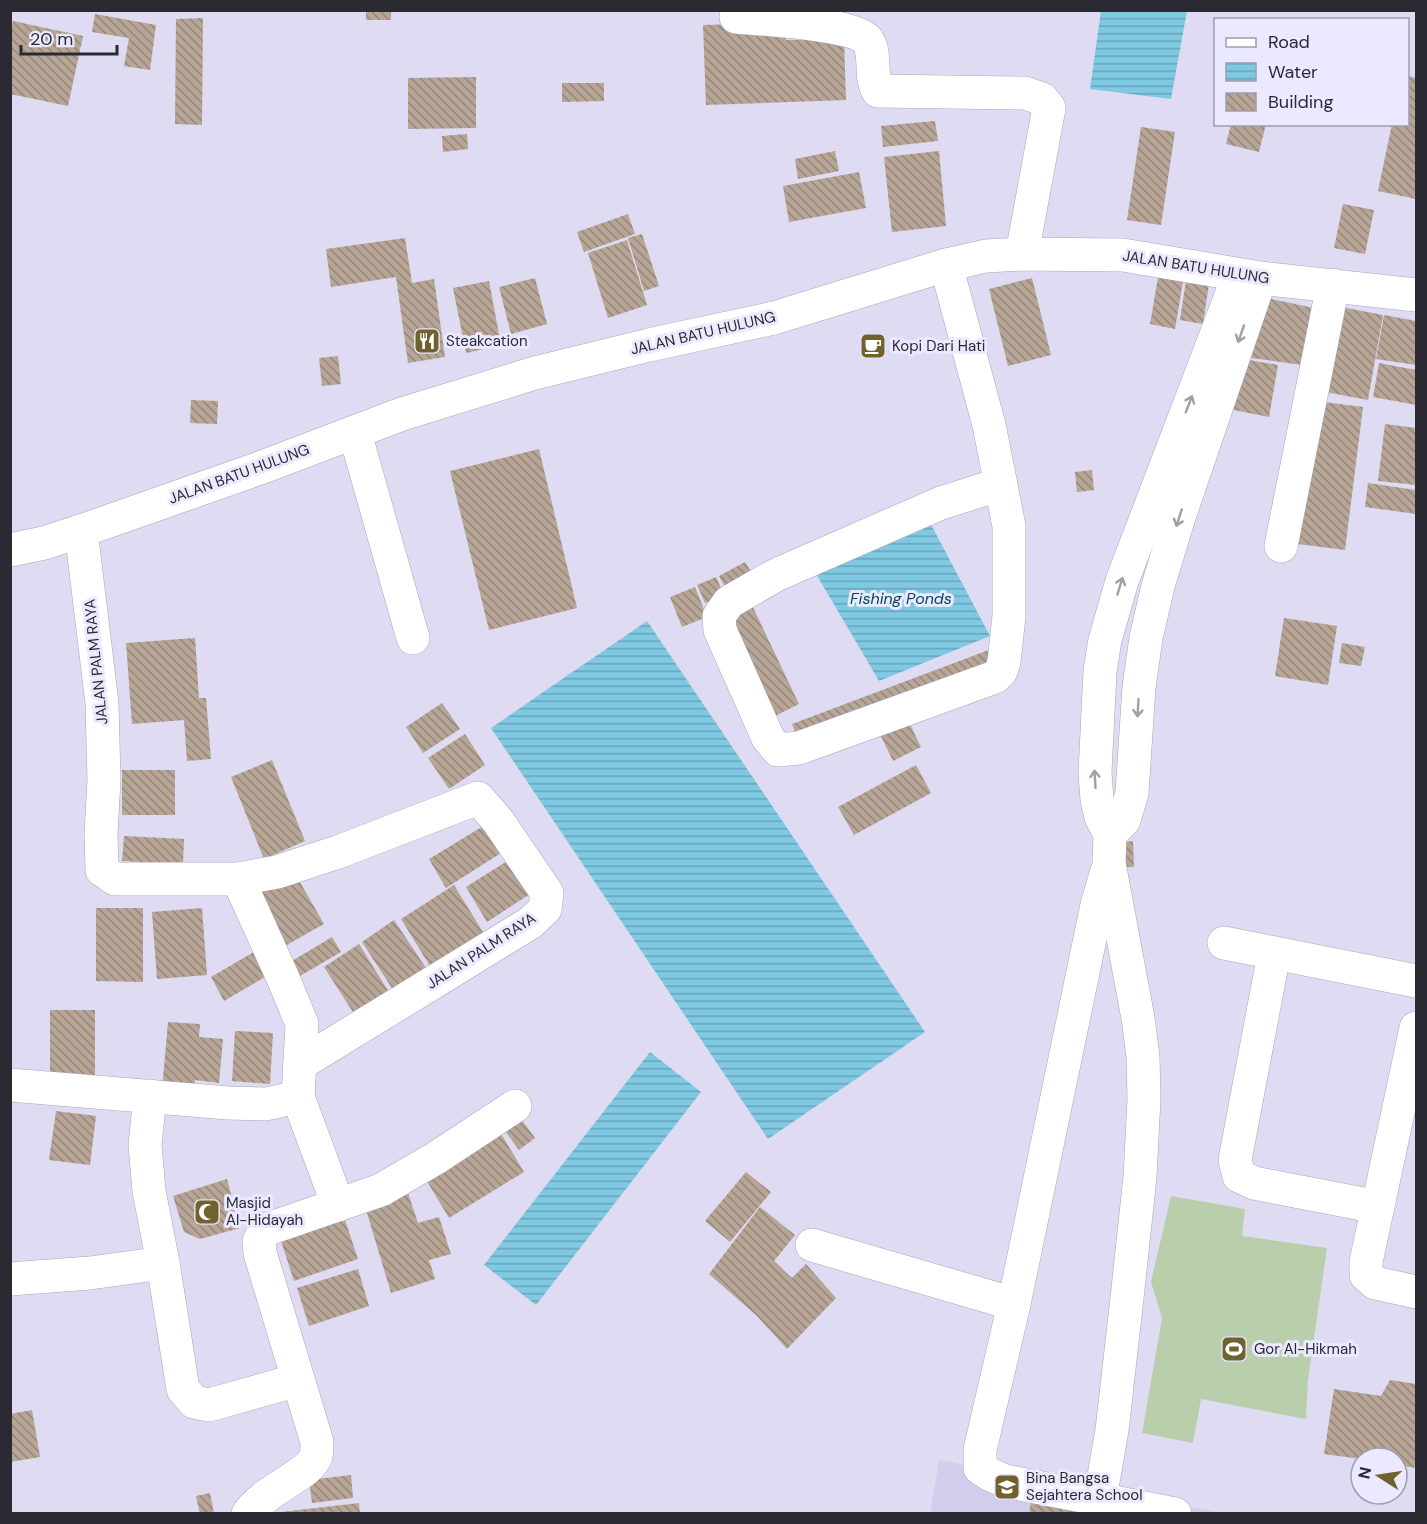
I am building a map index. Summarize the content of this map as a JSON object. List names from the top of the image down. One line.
{"streets":{"street":["JALAN BATU HULUNG","JALAN PALM RAYA"]},"crossings":[["JALAN BATU HULUNG","JALAN PALM RAYA"]],"water":["Fishing Ponds"],"places":{"restaurant":["Steakcation"],"cafe":["Kopi Dari Hati"],"mosque":["Masjid Al-Hidayah"],"sports":["Gor Al-Hikmah"],"school or university":["Bina Bangsa Sejahtera School"]},"legend":["Road","Water","Building"],"scale_bar":"20 m","north":"left"}
